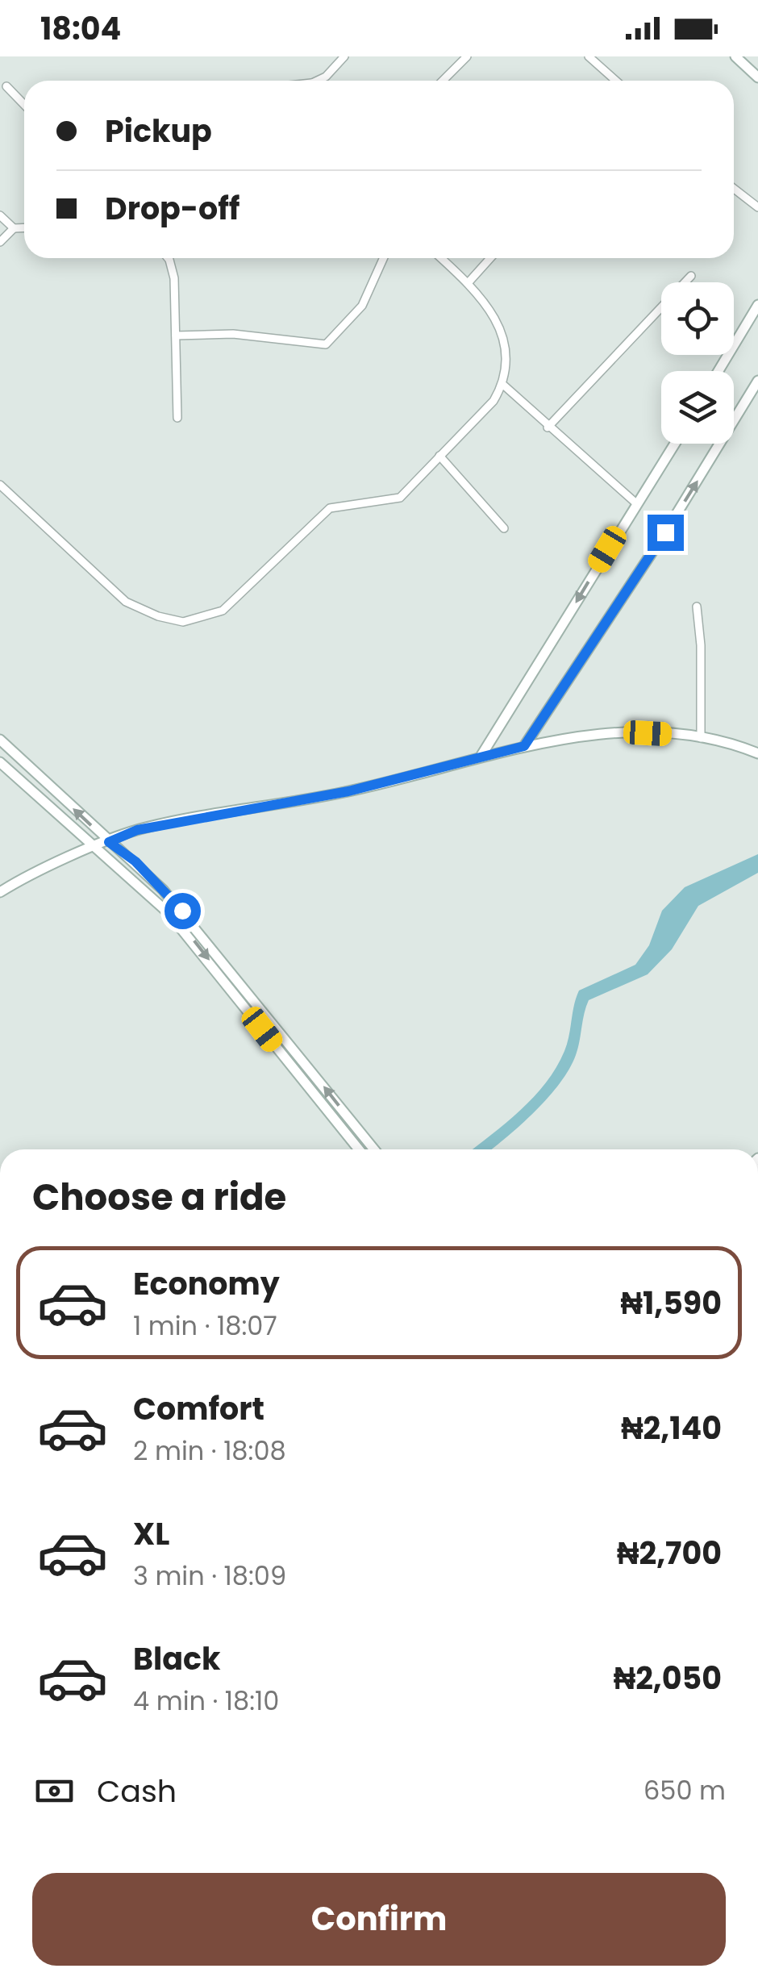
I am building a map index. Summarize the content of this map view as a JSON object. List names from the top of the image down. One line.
{"page":{"status":"18:04","banner":["Pickup","Drop-off"],"heading":"Choose a ride","list":[{"name":"Economy","note":"1 min · 18:07","value":"₦1,590"},{"name":"Comfort","note":"2 min · 18:08","value":"₦2,140"},{"name":"XL","note":"3 min · 18:09","value":"₦2,700"},{"name":"Black","note":"4 min · 18:10","value":"₦2,050"}],"pay":["Cash","650 m"],"buttons":"Confirm"}}
